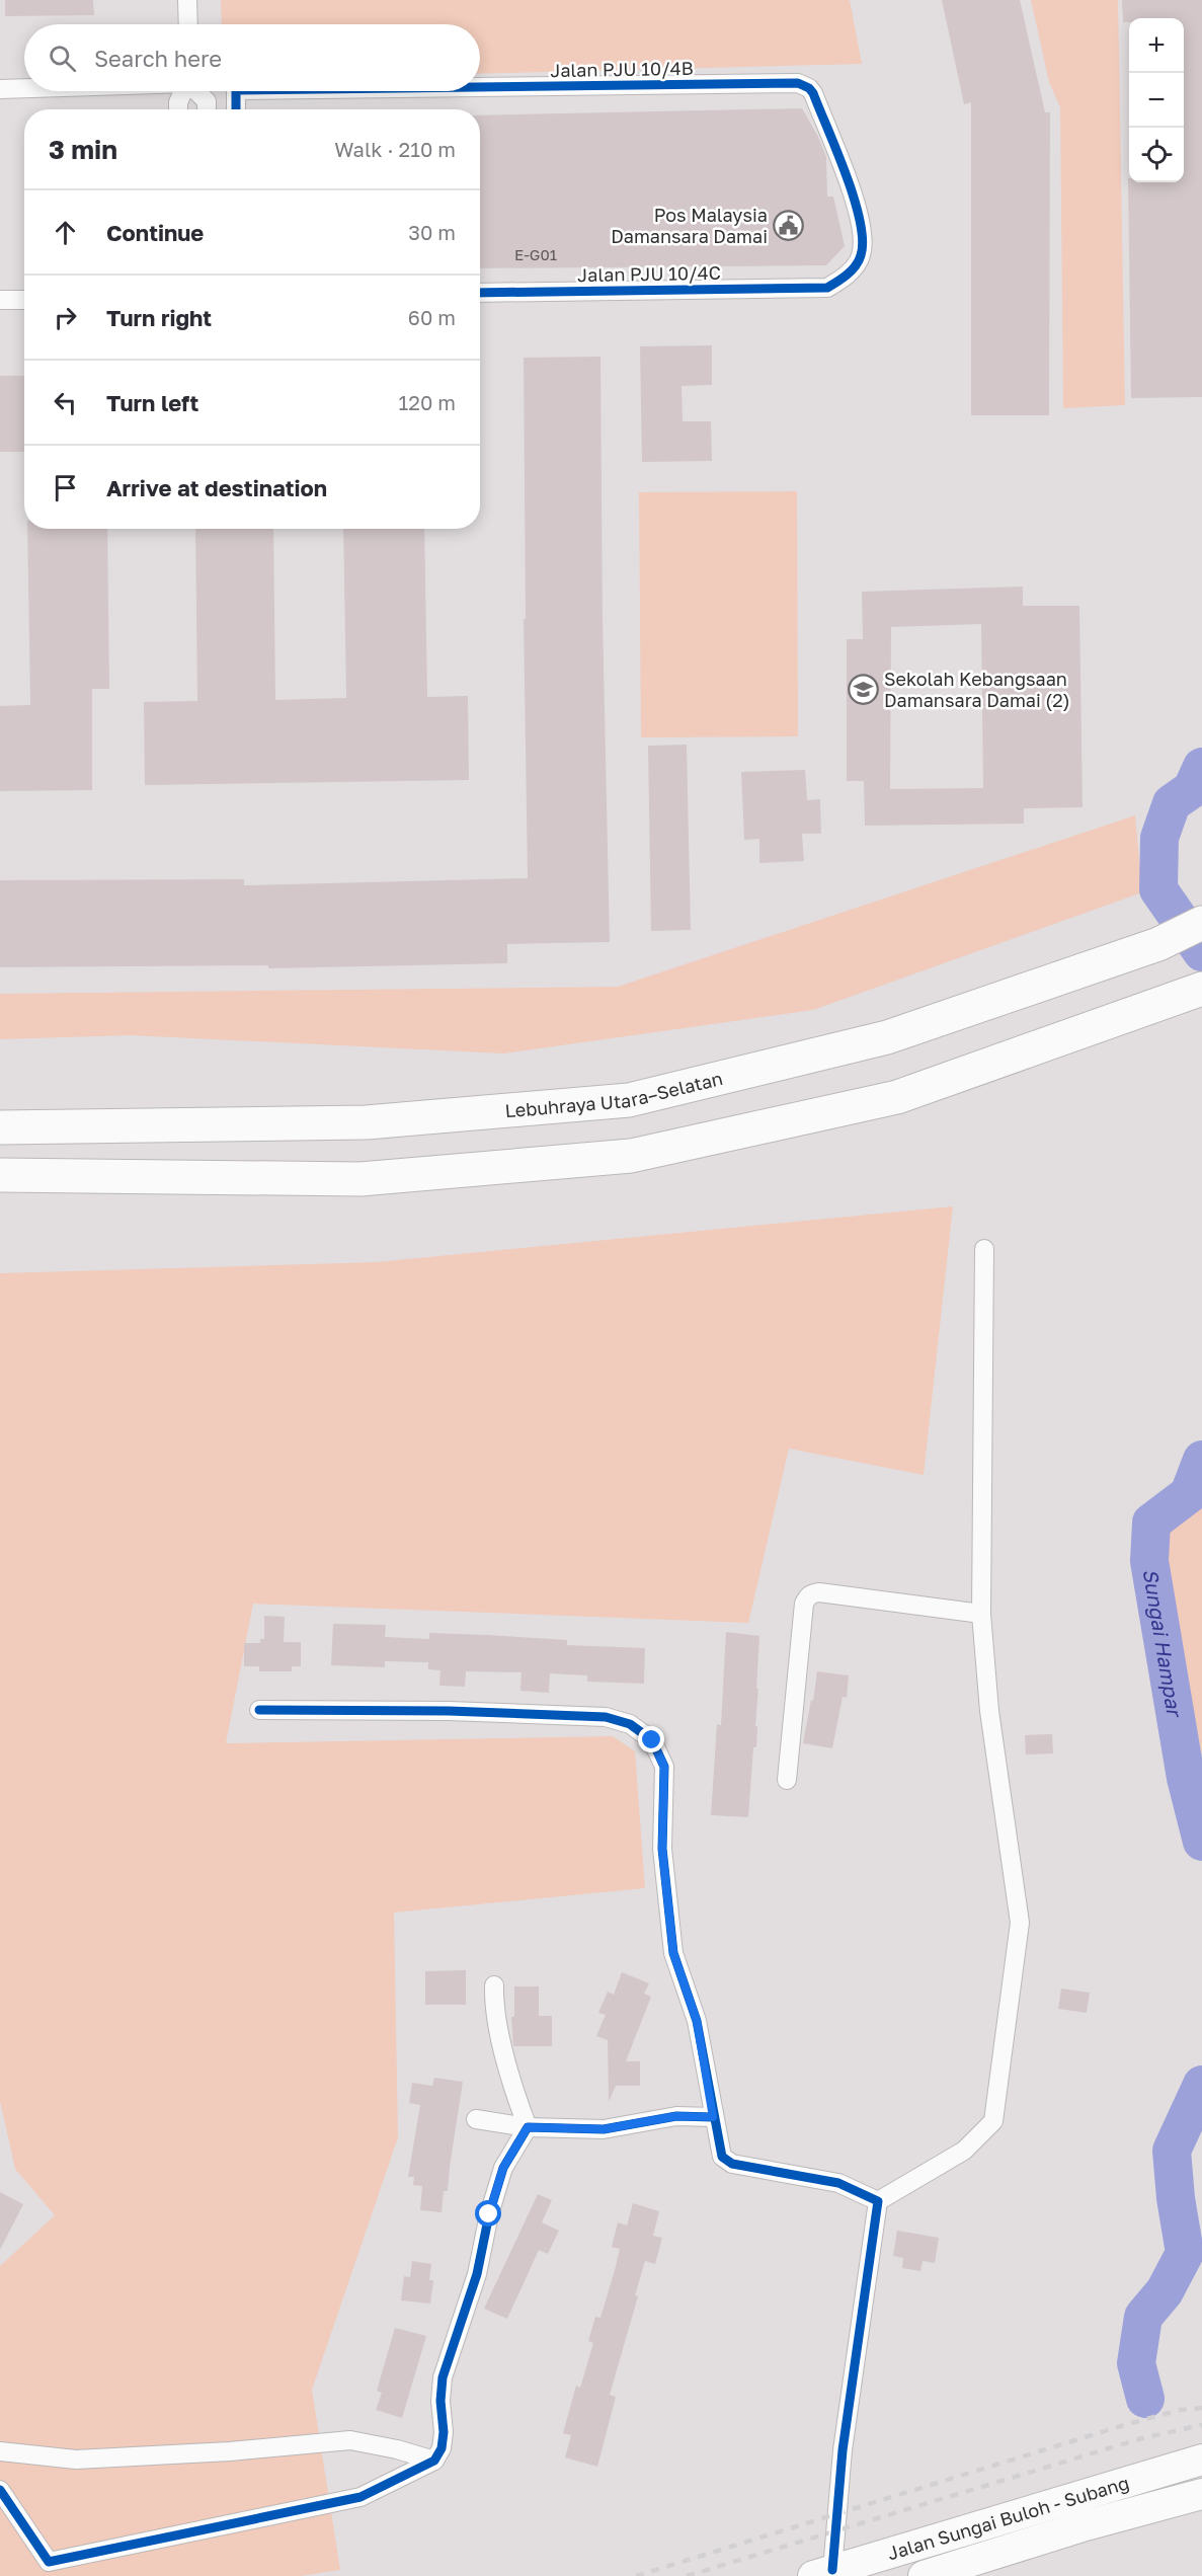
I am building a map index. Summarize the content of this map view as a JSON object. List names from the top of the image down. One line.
{"streets":{"highway":["Lebuhraya Utara–Selatan","Jalan Sungai Buloh - Subang"],"street":["Jalan PJU 10/4B","Jalan PJU 10/4C"]},"crossings":[["Jalan PJU 10/4B","Jalan PJU 10/4C"]],"water":["Sungai Hampar"],"places":{"public building":["Pos Malaysia Damansara Damai"],"school or university":["Sekolah Kebangsaan Damansara Damai (2)"]},"house_numbers":["E-G01"],"page":{"map_buttons":["+","−"],"search":"Search here","heading":["3 min","Walk · 210 m"],"list":[["Continue","30 m"],["Turn right","60 m"],["Turn left","120 m"],"Arrive at destination"]}}
